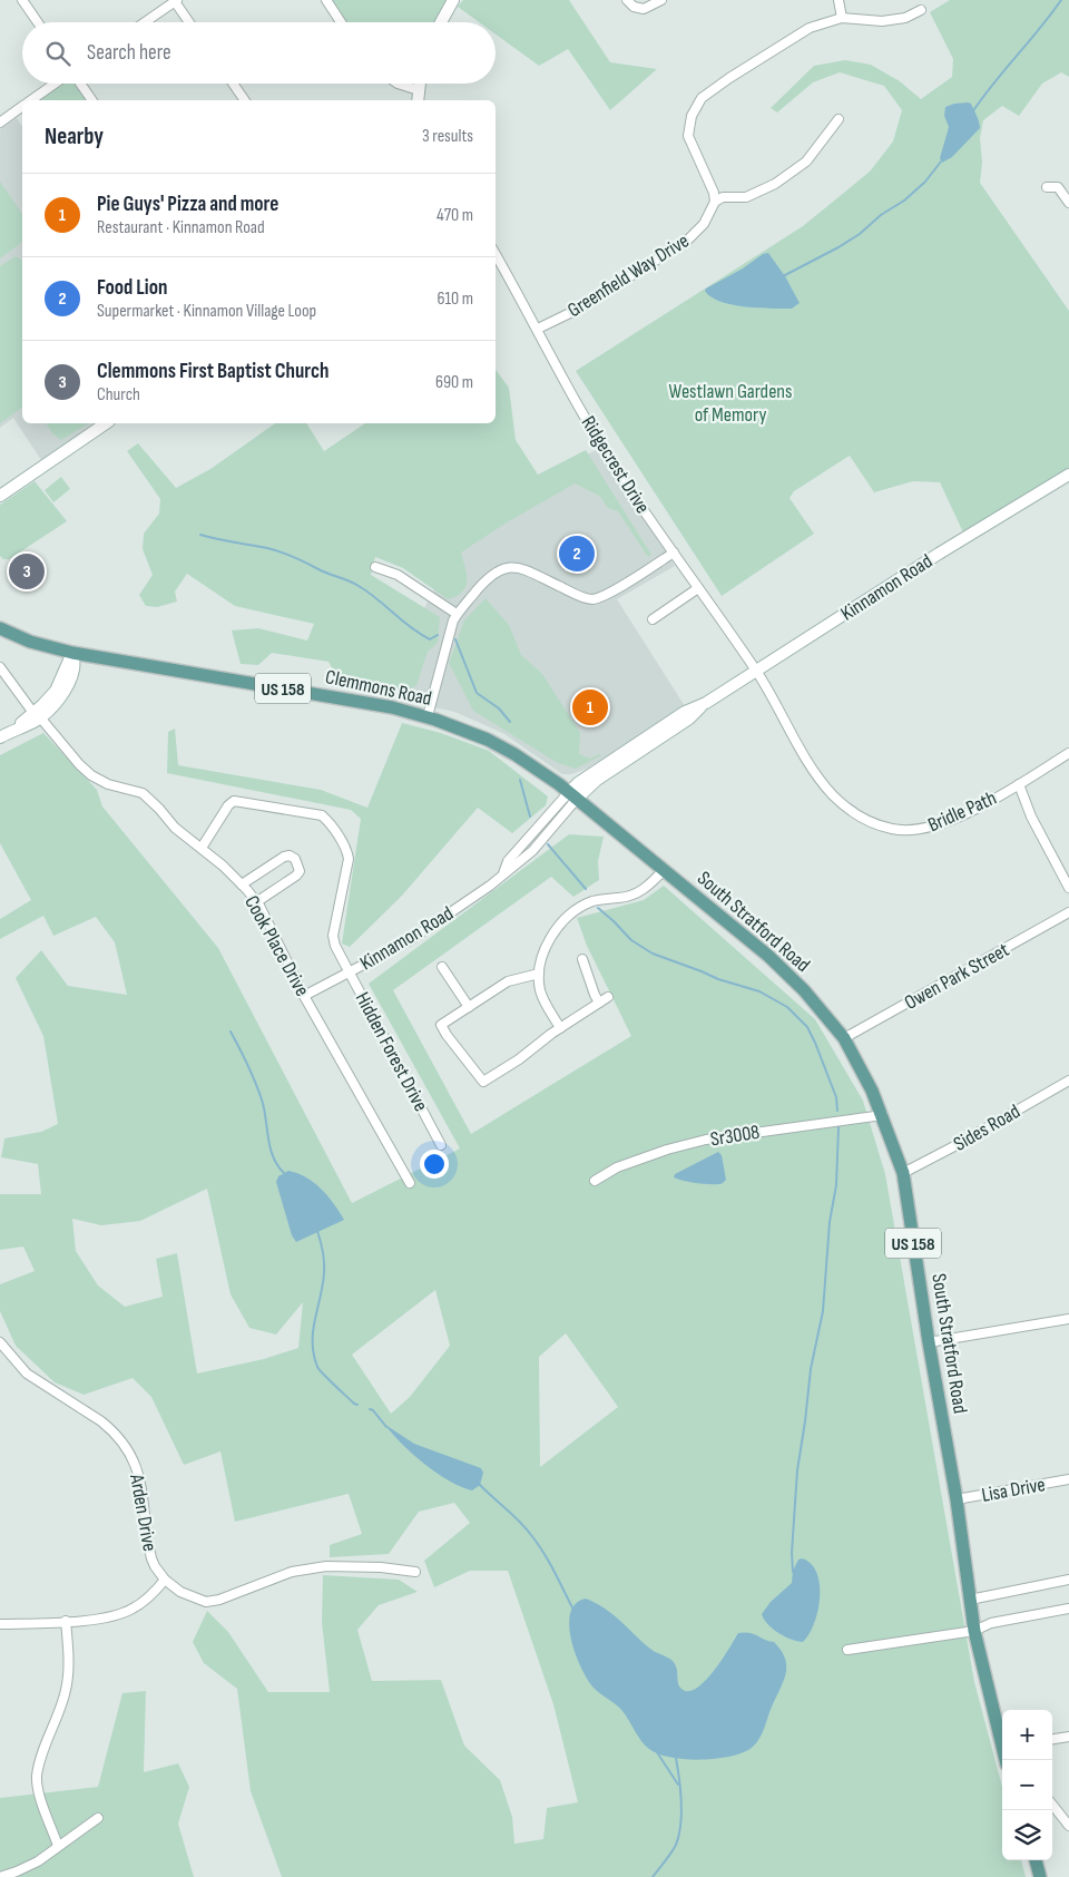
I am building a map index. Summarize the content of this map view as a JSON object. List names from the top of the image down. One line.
{"streets":{"main road":["Kinnamon Road","Clemmons Road","US 158","South Stratford Road"],"street":["Greenfield Way Drive","Ridgecrest Drive","Bridle Path","Cook Place Drive","Owen Park Street","Hidden Forest Drive","Sides Road","Sr3008","Lisa Drive","Arden Drive"]},"crossings":[["Greenfield Way Drive","Ridgecrest Drive"],["Ridgecrest Drive","Kinnamon Road"],["Ridgecrest Drive","Bridle Path"],["Kinnamon Road","Clemmons Road"],["Kinnamon Road","Bridle Path"],["Kinnamon Road","South Stratford Road"],["Kinnamon Road","Cook Place Drive"],["Kinnamon Road","Hidden Forest Drive"],["Clemmons Road","South Stratford Road"],["South Stratford Road","Owen Park Street"],["South Stratford Road","Sides Road"],["South Stratford Road","Sr3008"],["South Stratford Road","Lisa Drive"],["Cook Place Drive","Hidden Forest Drive"]],"parks":["Westlawn Gardens of Memory"],"page":{"search":"Search here","heading":["Nearby","3 results"],"list":[{"mark":"1","name":"Pie Guys' Pizza and more","note":"Restaurant · Kinnamon Road","value":"470 m"},{"mark":"2","name":"Food Lion","note":"Supermarket · Kinnamon Village Loop","value":"610 m"},{"mark":"3","name":"Clemmons First Baptist Church","note":"Church","value":"690 m"}],"pins":["2","3","1"],"map_buttons":["+","−"]}}
